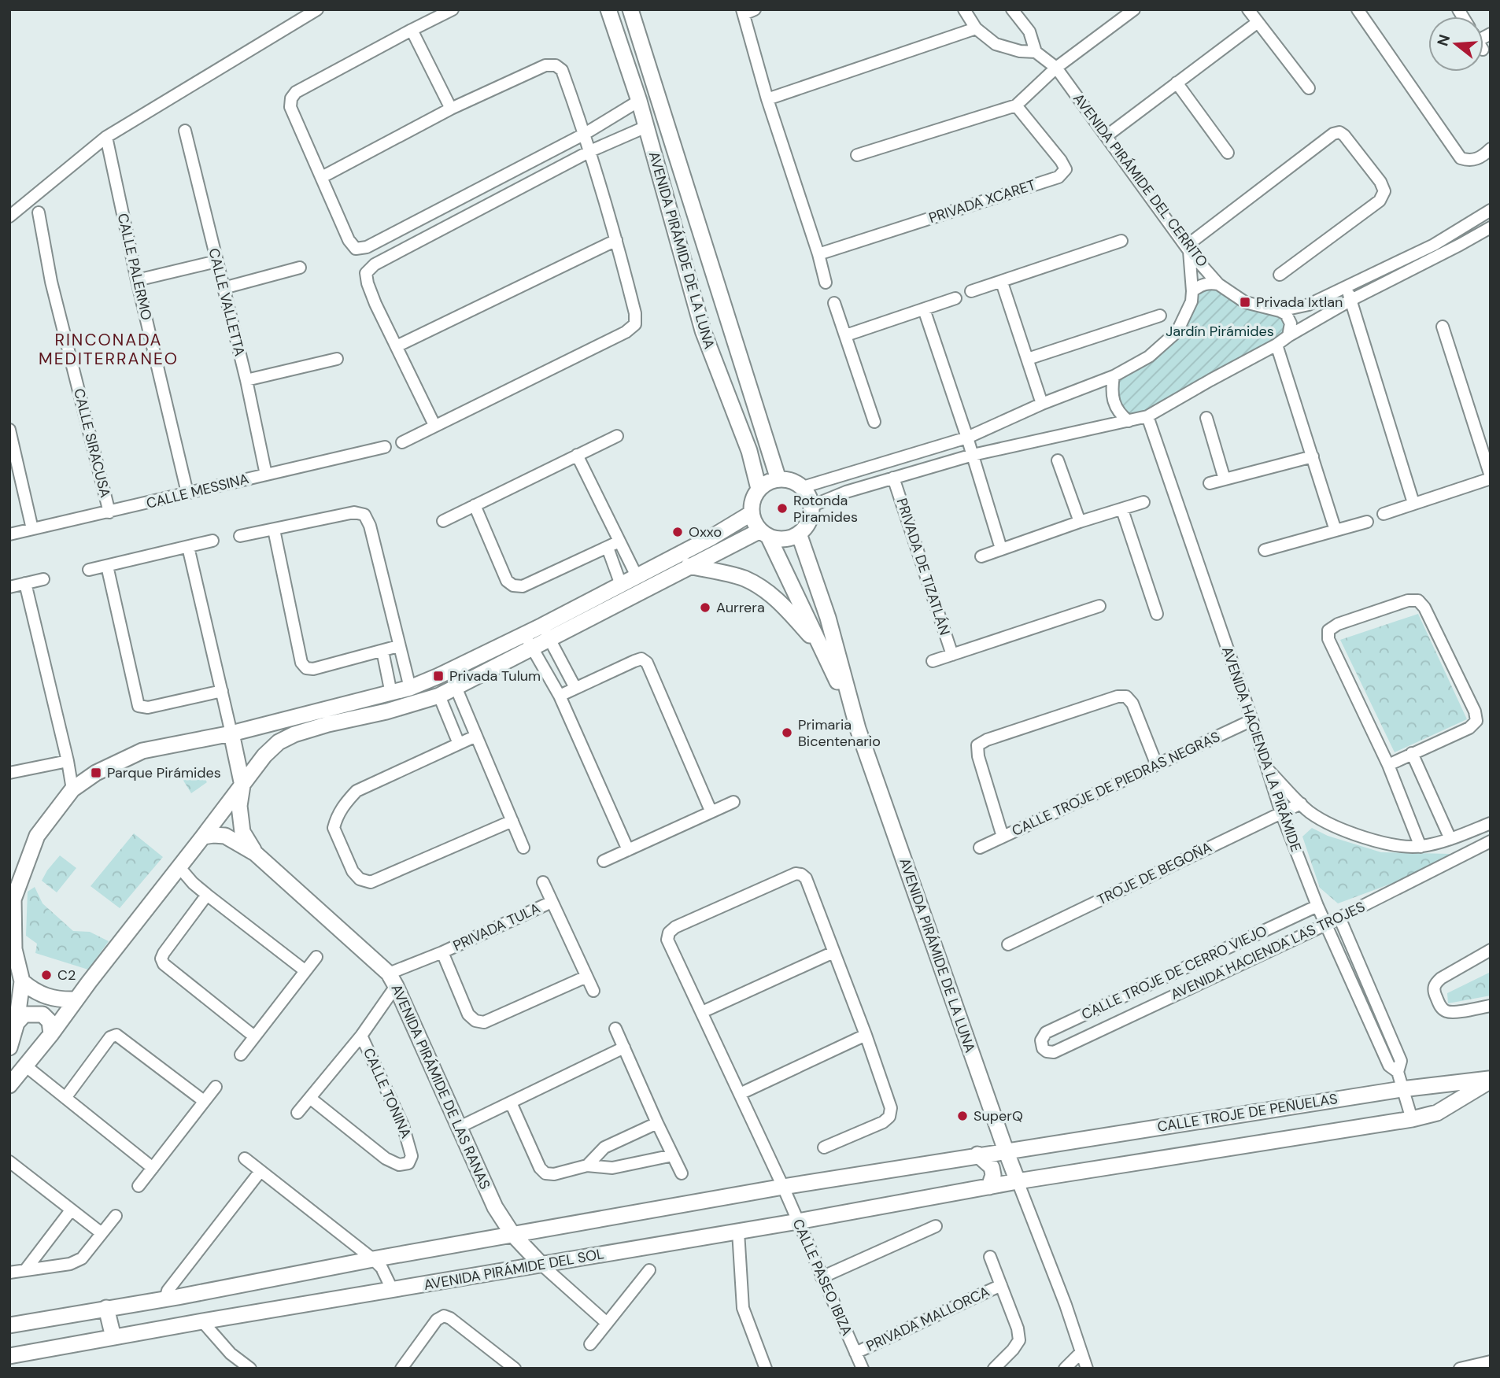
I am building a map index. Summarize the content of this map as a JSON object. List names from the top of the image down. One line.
{"streets":{"street":["AVENIDA PIRÁMIDE DEL CERRITO","PRIVADA XCARET","AVENIDA PIRÁMIDE DE LA LUNA","CALLE PALERMO","CALLE VALLETTA","CALLE SIRACUSA","CALLE MESSINA","PRIVADA DE TIZATLÁN","AVENIDA HACIENDA LA PIRÁMIDE","CALLE TROJE DE PIEDRAS NEGRAS","TROJE DE BEGOÑA","PRIVADA TULA","AVENIDA HACIENDA LAS TROJES","CALLE TROJE DE CERRO VIEJO","AVENIDA PIRÁMIDE DE LAS RANAS","CALLE TONINA","CALLE TROJE DE PEÑUELAS","AVENIDA PIRÁMIDE DEL SOL","CALLE PASEO IBIZA","PRIVADA MALLORCA"]},"crossings":[["AVENIDA PIRÁMIDE DE LA LUNA","CALLE TROJE DE PEÑUELAS"],["AVENIDA PIRÁMIDE DE LA LUNA","AVENIDA PIRÁMIDE DEL SOL"],["CALLE PALERMO","CALLE MESSINA"],["CALLE VALLETTA","CALLE MESSINA"],["CALLE SIRACUSA","CALLE MESSINA"],["AVENIDA HACIENDA LA PIRÁMIDE","CALLE TROJE DE PIEDRAS NEGRAS"],["AVENIDA HACIENDA LA PIRÁMIDE","TROJE DE BEGOÑA"],["AVENIDA HACIENDA LA PIRÁMIDE","AVENIDA HACIENDA LAS TROJES"],["AVENIDA HACIENDA LA PIRÁMIDE","CALLE TROJE DE CERRO VIEJO"],["AVENIDA HACIENDA LA PIRÁMIDE","CALLE TROJE DE PEÑUELAS"],["PRIVADA TULA","AVENIDA PIRÁMIDE DE LAS RANAS"],["PRIVADA TULA","CALLE TONINA"],["AVENIDA HACIENDA LAS TROJES","CALLE TROJE DE CERRO VIEJO"],["AVENIDA PIRÁMIDE DE LAS RANAS","CALLE TONINA"],["AVENIDA PIRÁMIDE DE LAS RANAS","AVENIDA PIRÁMIDE DEL SOL"],["CALLE TROJE DE PEÑUELAS","AVENIDA PIRÁMIDE DEL SOL"],["AVENIDA PIRÁMIDE DEL SOL","CALLE PASEO IBIZA"],["CALLE PASEO IBIZA","PRIVADA MALLORCA"]],"districts":["RINCONADA MEDITERRANEO"],"parks":["Jardín Pirámides"],"places":{"transit":["Privada Ixtlan","Privada Tulum","Parque Pirámides"],"other":["Rotonda Piramides","Oxxo","Aurrera","Primaria Bicentenario","C2","SuperQ"]},"north":"left"}
